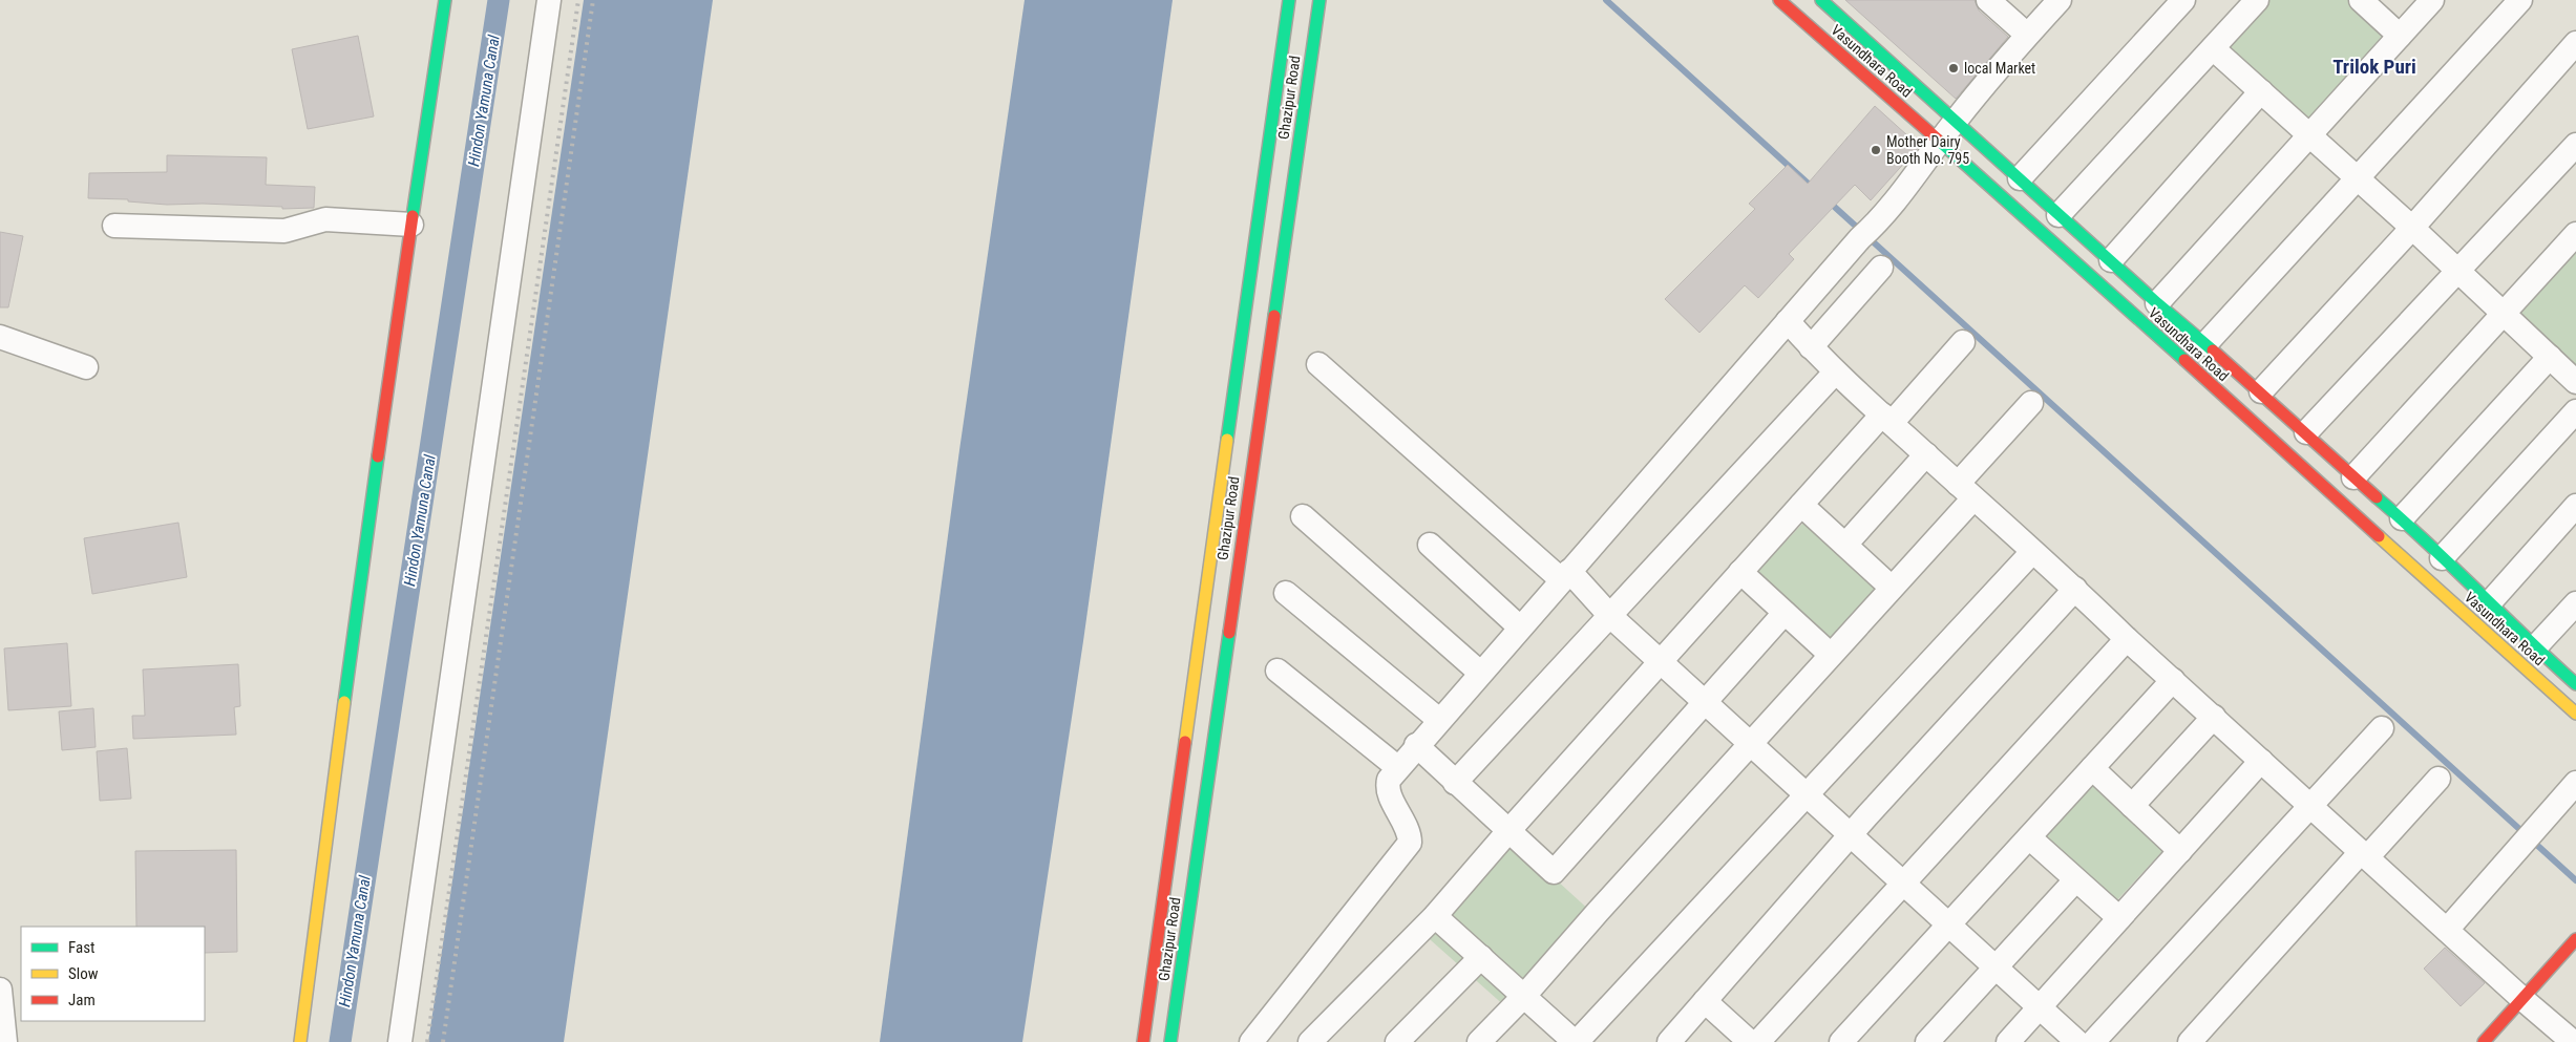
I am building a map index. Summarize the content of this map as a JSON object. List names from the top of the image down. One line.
{"streets":{"street":["Vasundhara Road","Ghazipur Road"]},"districts":["Trilok Puri"],"water":["Hindon Yamuna Canal"],"places":["local Market","Mother Dairy Booth No. 795"],"legend":["Fast","Slow","Jam"]}
